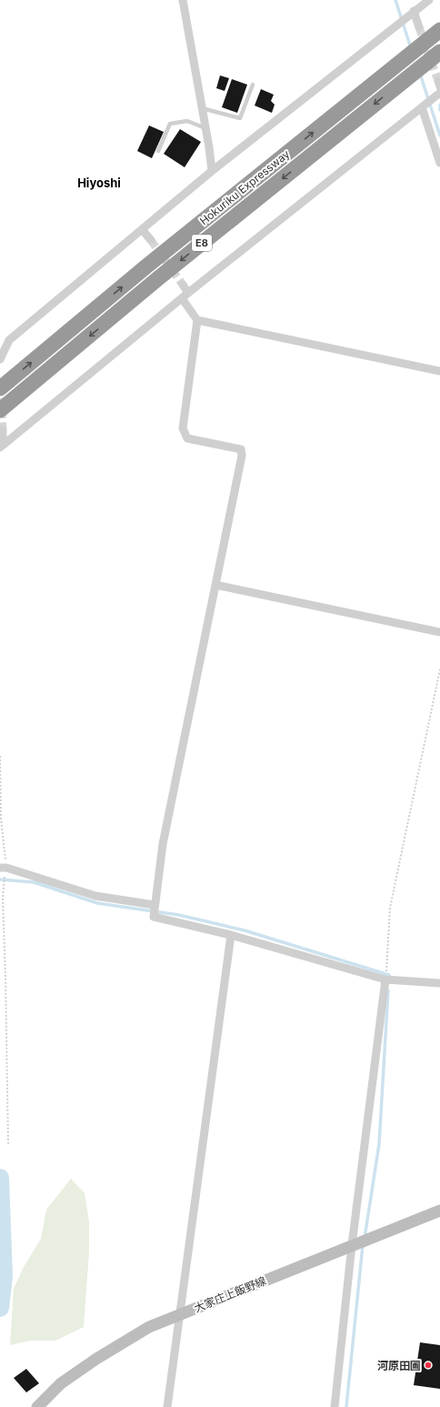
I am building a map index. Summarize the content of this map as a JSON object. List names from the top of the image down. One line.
{"streets":{"highway":["Hokuriku Expressway","E8"],"main road":["大家庄上飯野線"]},"districts":["Hiyoshi"],"places":["河原田圃"]}
